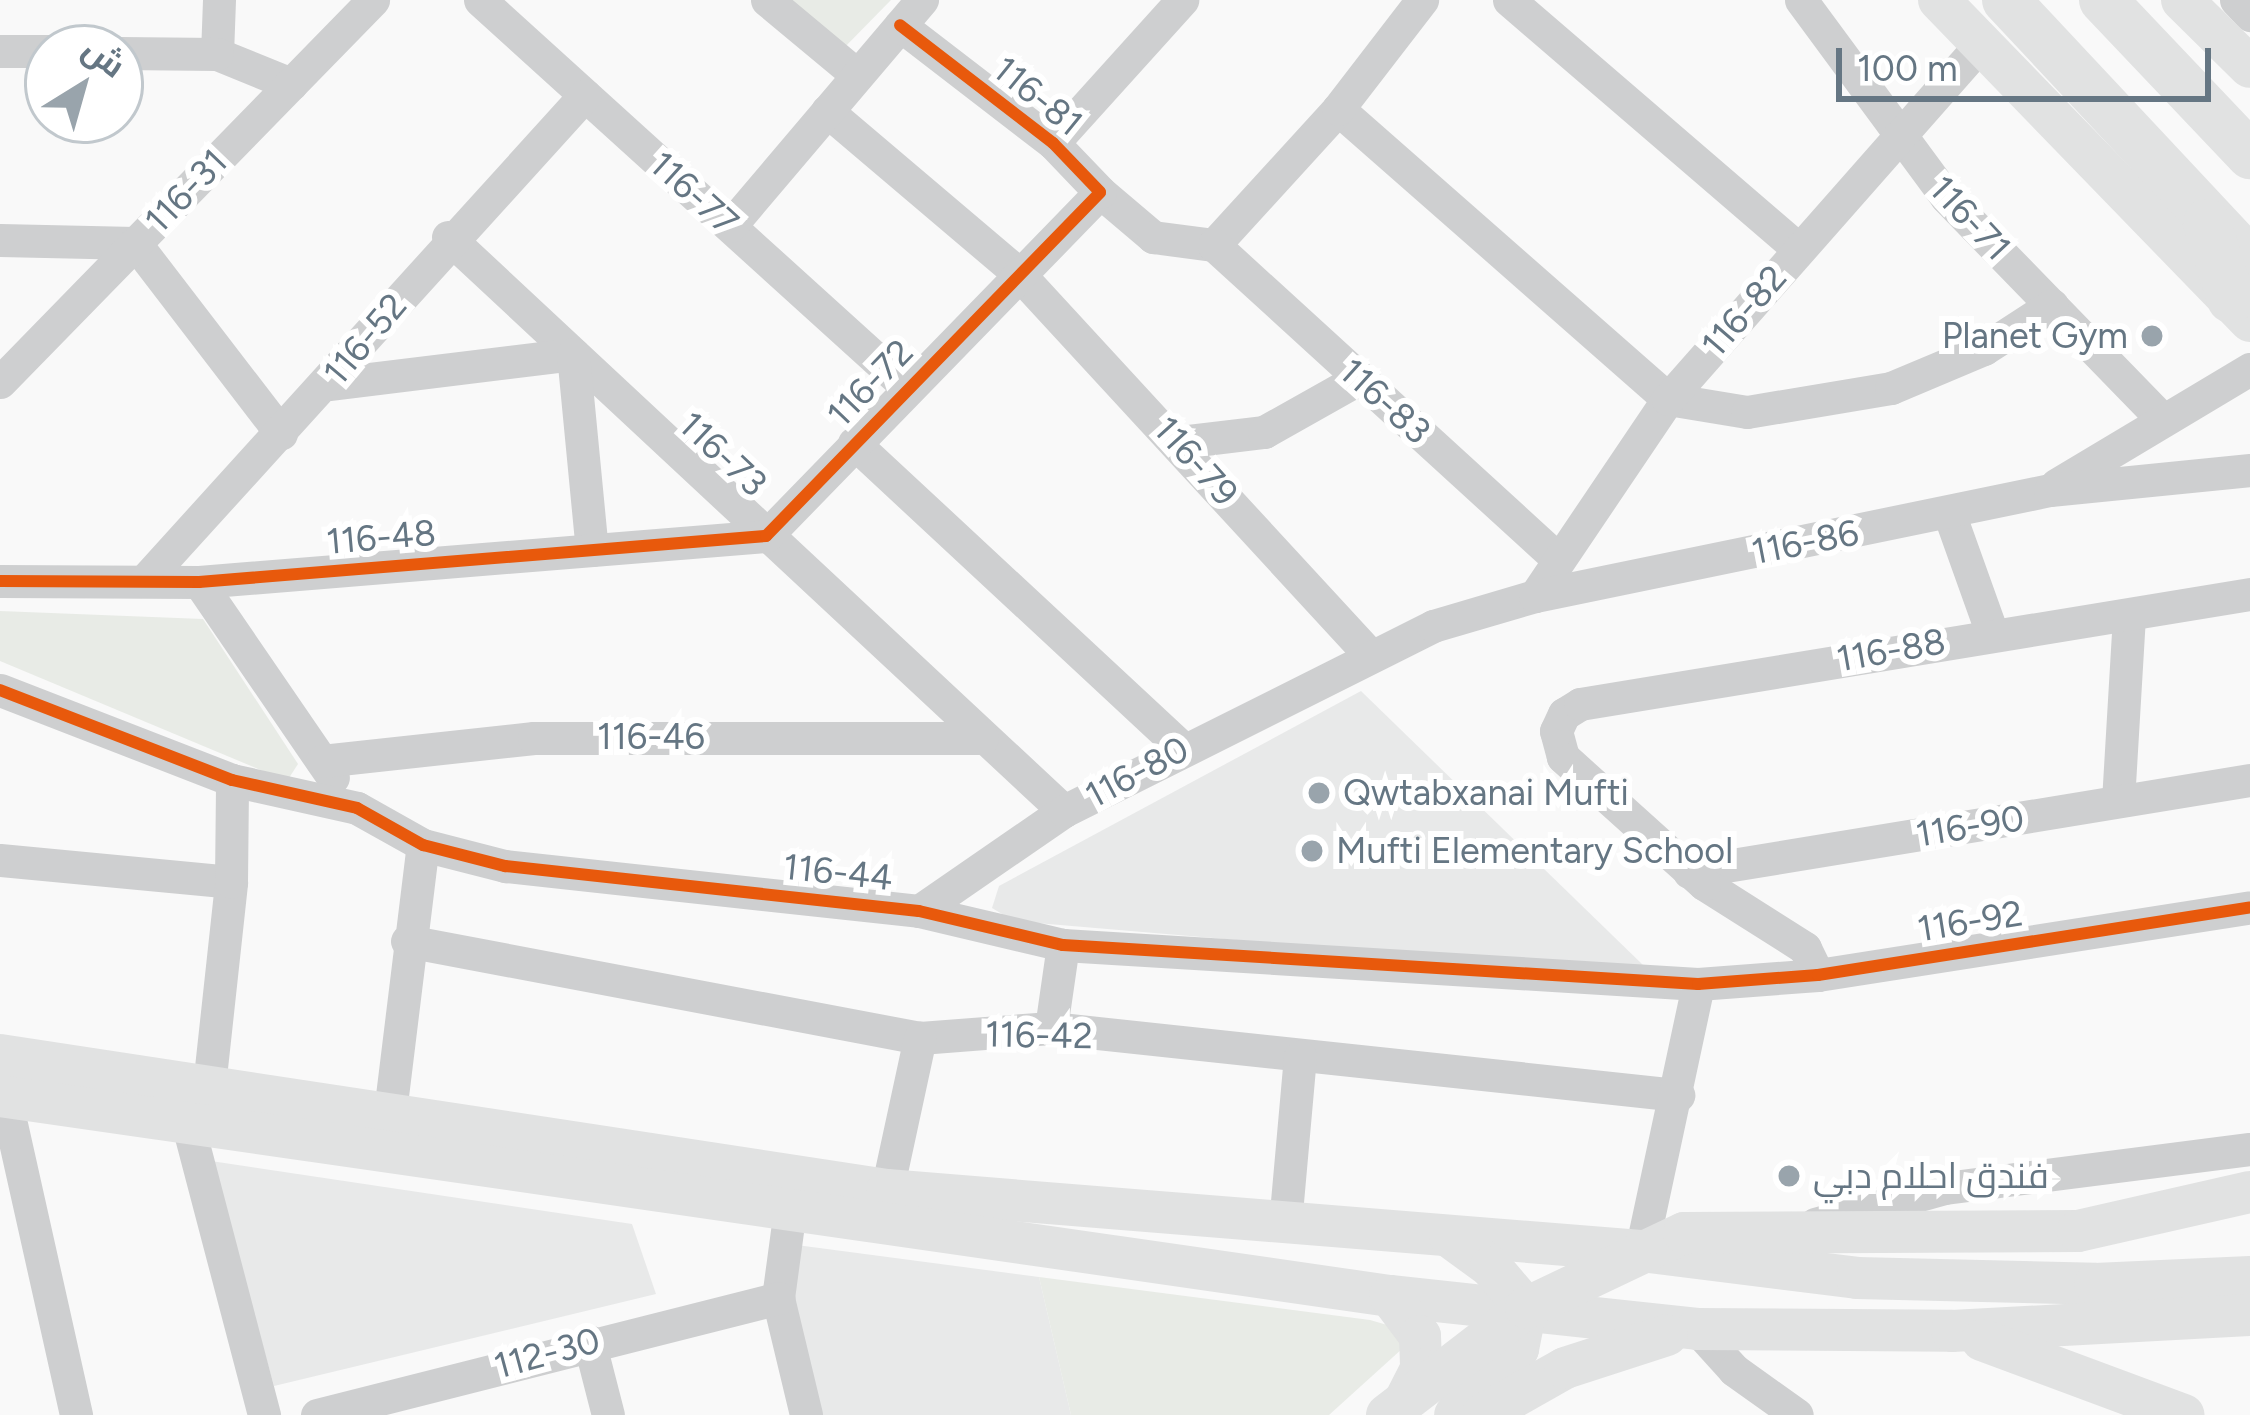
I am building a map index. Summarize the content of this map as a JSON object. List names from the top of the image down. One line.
{"streets":{"street":["116-81","116-31","116-77","116-71","116-82","116-52","116-72","116-83","116-73","116-79","116-48","116-86","116-88","116-46","116-80","116-90","116-44","116-92","116-42","112-30"]},"crossings":[["116-81","116-83"],["116-77","116-52"],["116-77","116-72"],["116-71","116-82"],["116-82","116-83"],["116-82","116-86"],["116-52","116-73"],["116-52","116-48"],["116-72","116-73"],["116-72","116-79"],["116-72","116-48"],["116-73","116-48"],["116-73","116-46"],["116-73","116-80"],["116-79","116-86"],["116-79","116-80"],["116-86","116-80"],["116-88","116-90"],["116-80","116-44"],["116-44","116-92"]],"places":["Planet Gym","Qwtabxanai Mufti","Mufti Elementary School","فندق احلام دبي"],"scale_bar":"100 m","north":"top right"}
